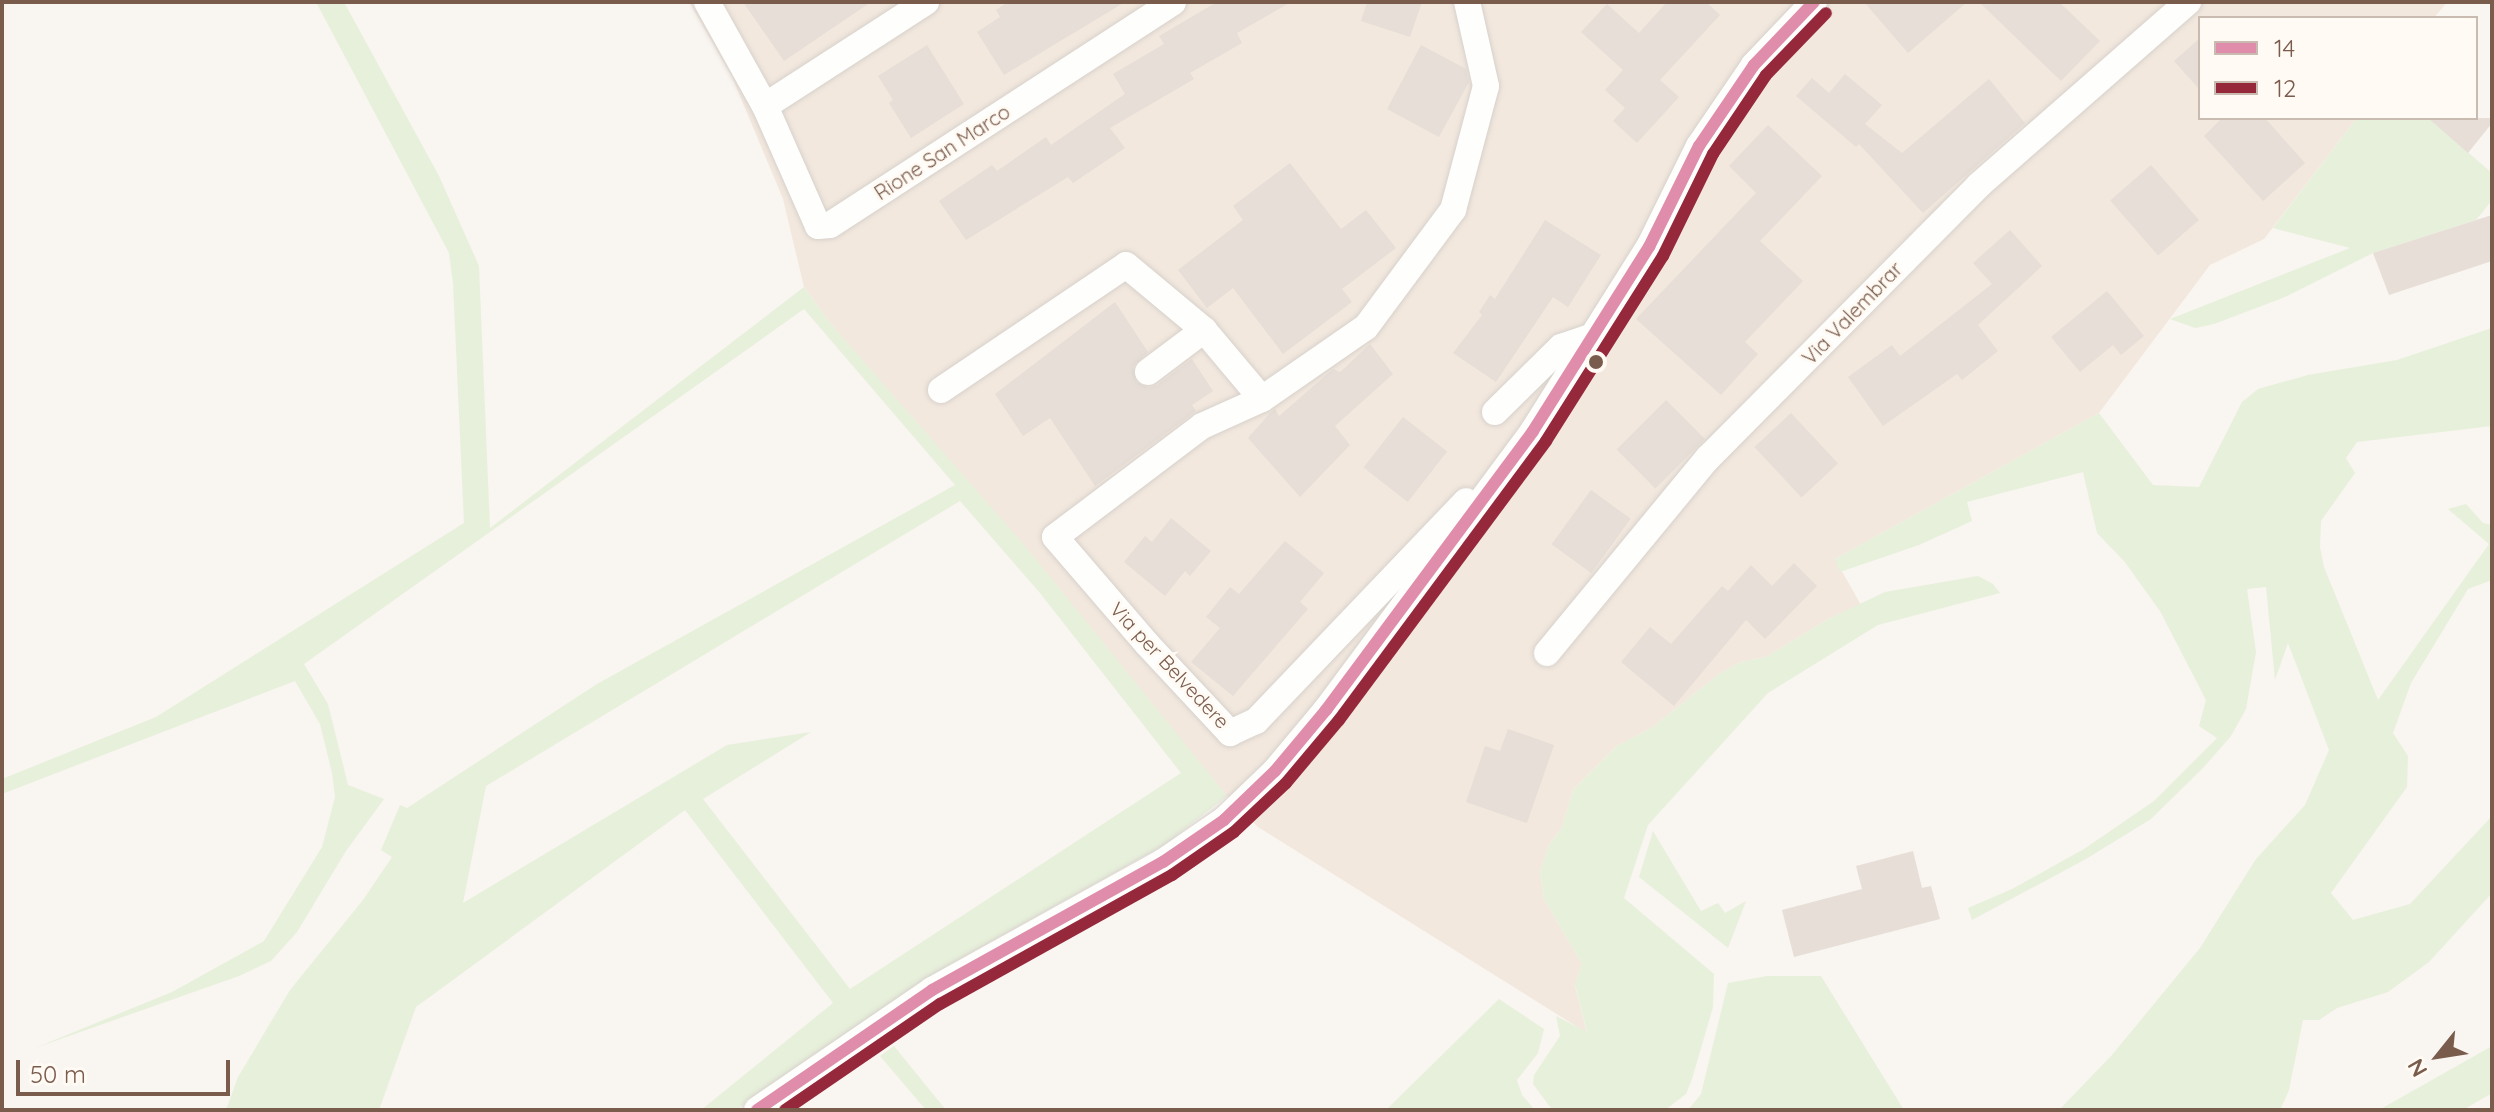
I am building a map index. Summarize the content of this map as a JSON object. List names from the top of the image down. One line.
{"streets":{"street":["Rione San Marco","Via Valembrar","Via per Belvedere"]},"lines":["transit line 14","transit line 12"],"legend":["14","12"],"scale_bar":"50 m","north":"bottom left"}
